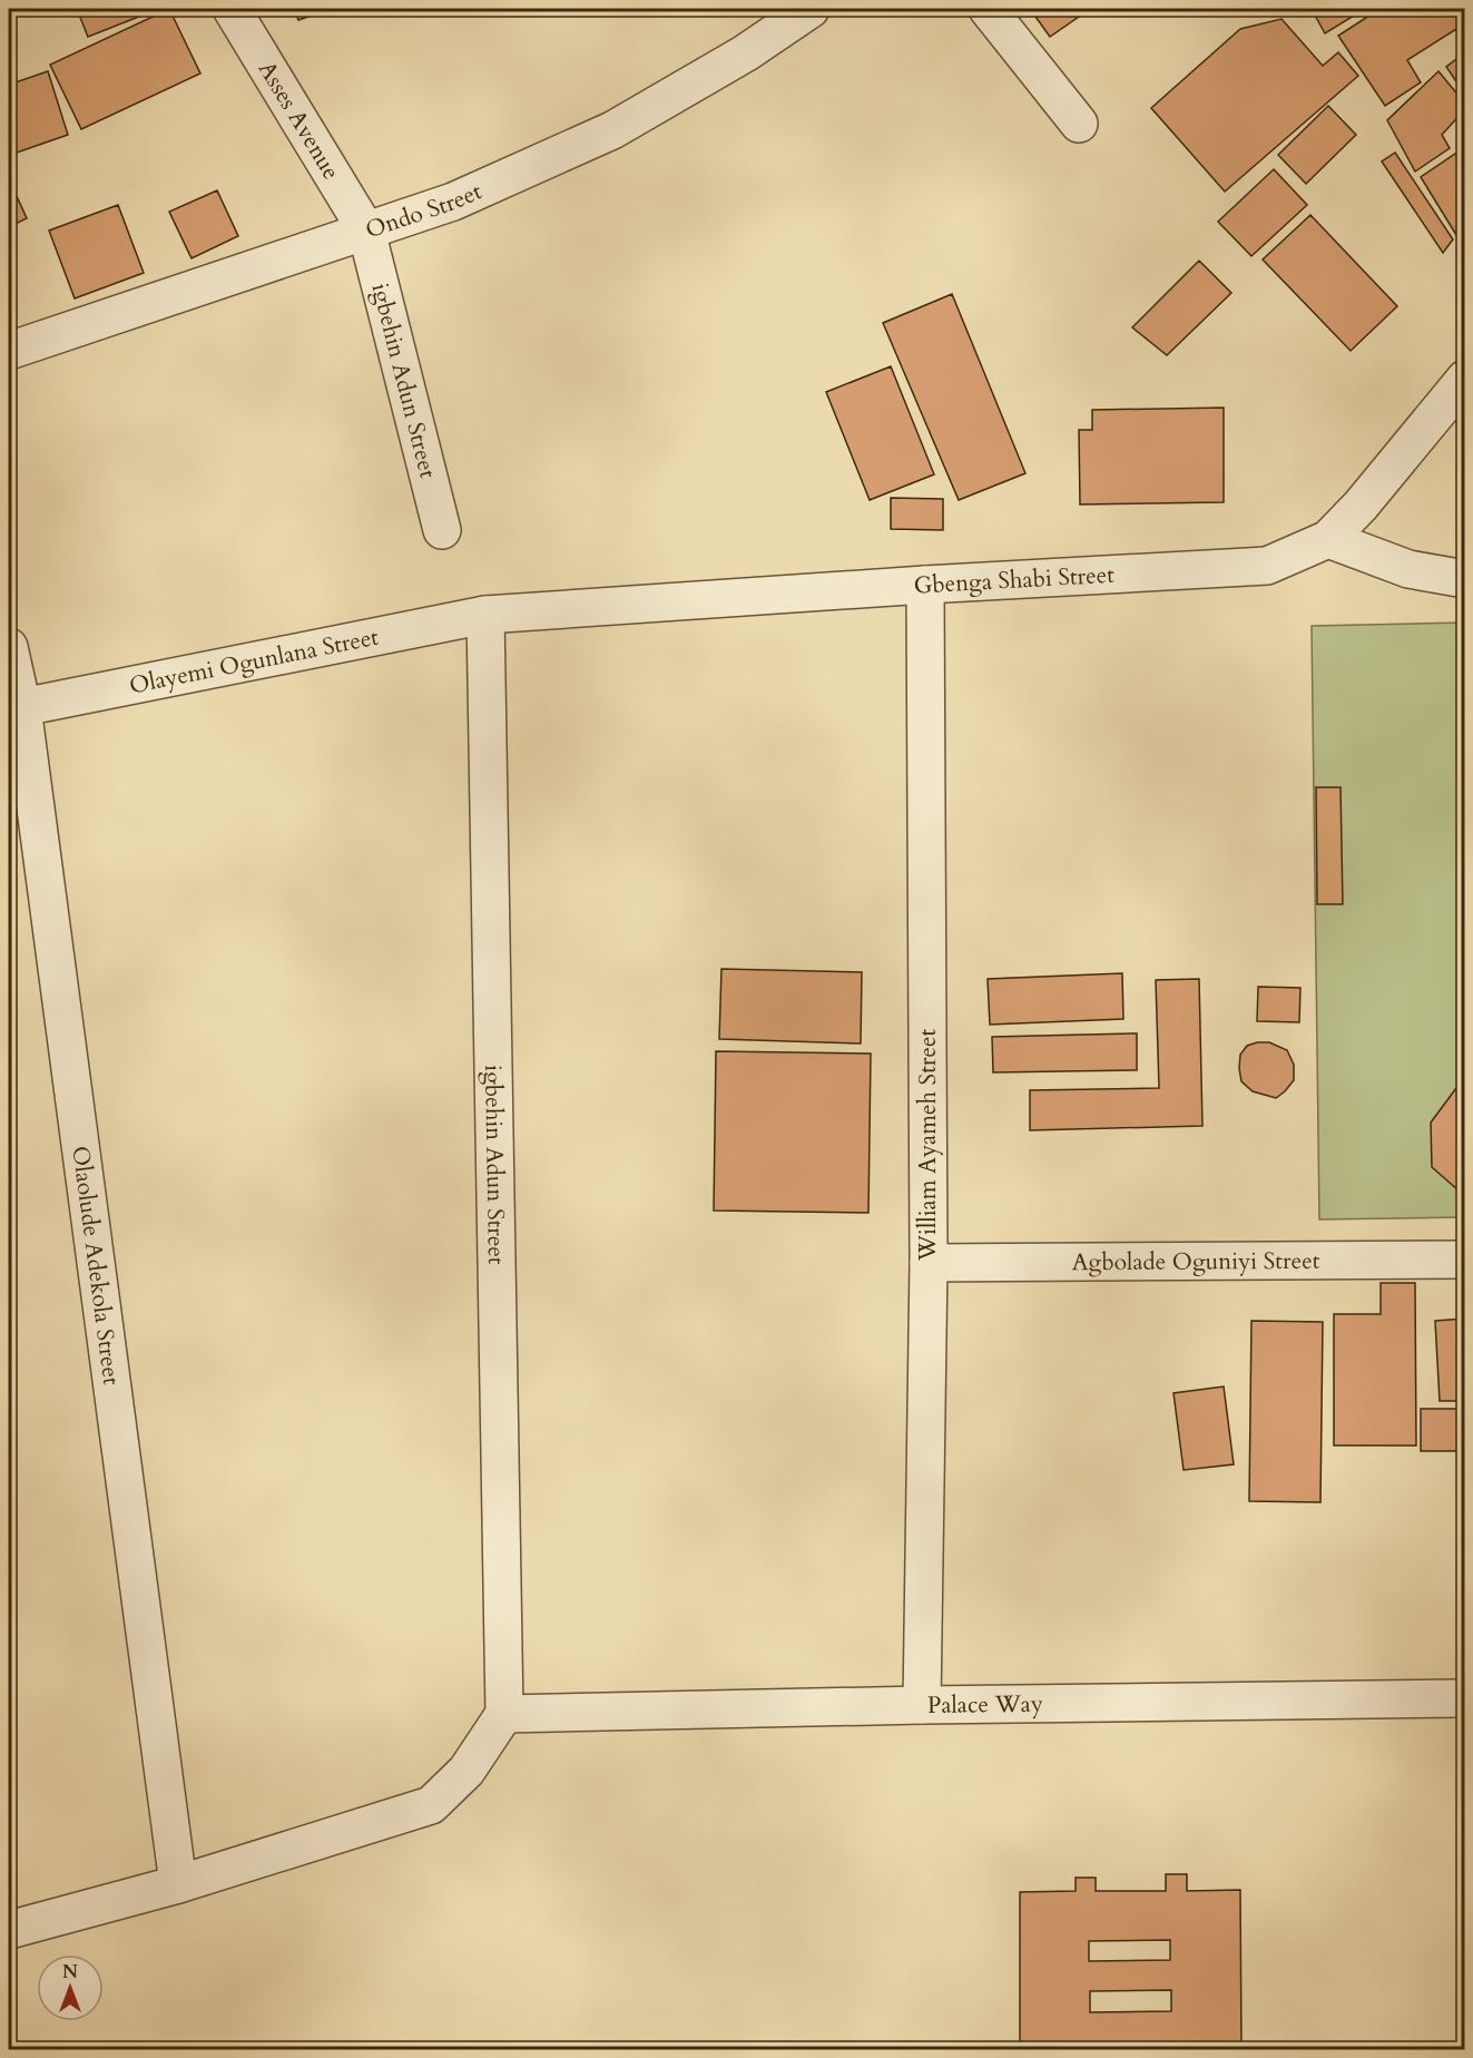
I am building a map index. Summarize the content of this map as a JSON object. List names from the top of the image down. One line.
{"streets":{"street":["Asses Avenue","Ondo Street","igbehin Adun Street","Gbenga Shabi Street","Olayemi Ogunlana Street","William Ayameh Street","Agbolade Oguniyi Street","Olaolude Adekola Street","Palace Way"]},"crossings":[["Asses Avenue","Ondo Street"],["Asses Avenue","igbehin Adun Street"],["Ondo Street","igbehin Adun Street"],["igbehin Adun Street","Gbenga Shabi Street"],["igbehin Adun Street","Olayemi Ogunlana Street"],["igbehin Adun Street","Palace Way"],["Gbenga Shabi Street","Olayemi Ogunlana Street"],["Gbenga Shabi Street","William Ayameh Street"],["Olayemi Ogunlana Street","Olaolude Adekola Street"],["William Ayameh Street","Agbolade Oguniyi Street"],["William Ayameh Street","Palace Way"]],"north":"top"}
